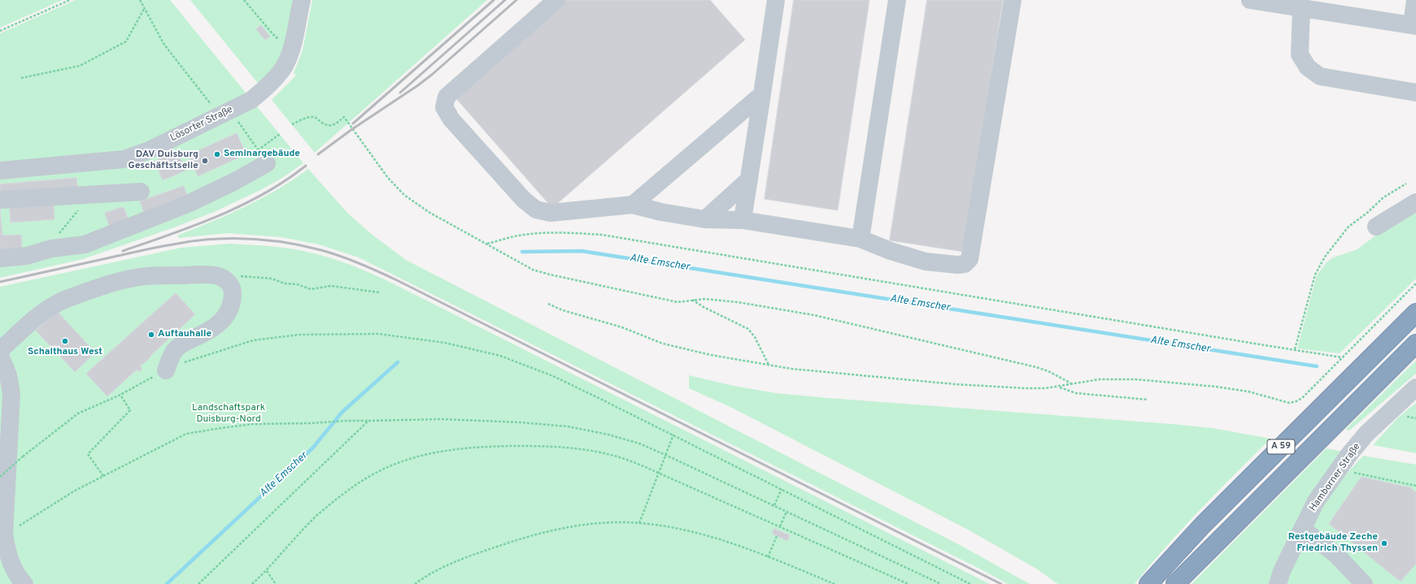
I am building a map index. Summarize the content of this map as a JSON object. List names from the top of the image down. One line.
{"streets":{"highway":["A 59"],"street":["Lösorter Straße","Hamborner Straße"]},"water":["Alte Emscher"],"parks":["Landschaftspark Duisburg-Nord"],"places":["Seminargebäude","DAV Duisburg Geschäftstselle","Auftauhalle","Schalthaus West","Restgebäude Zeche Friedrich Thyssen"]}
